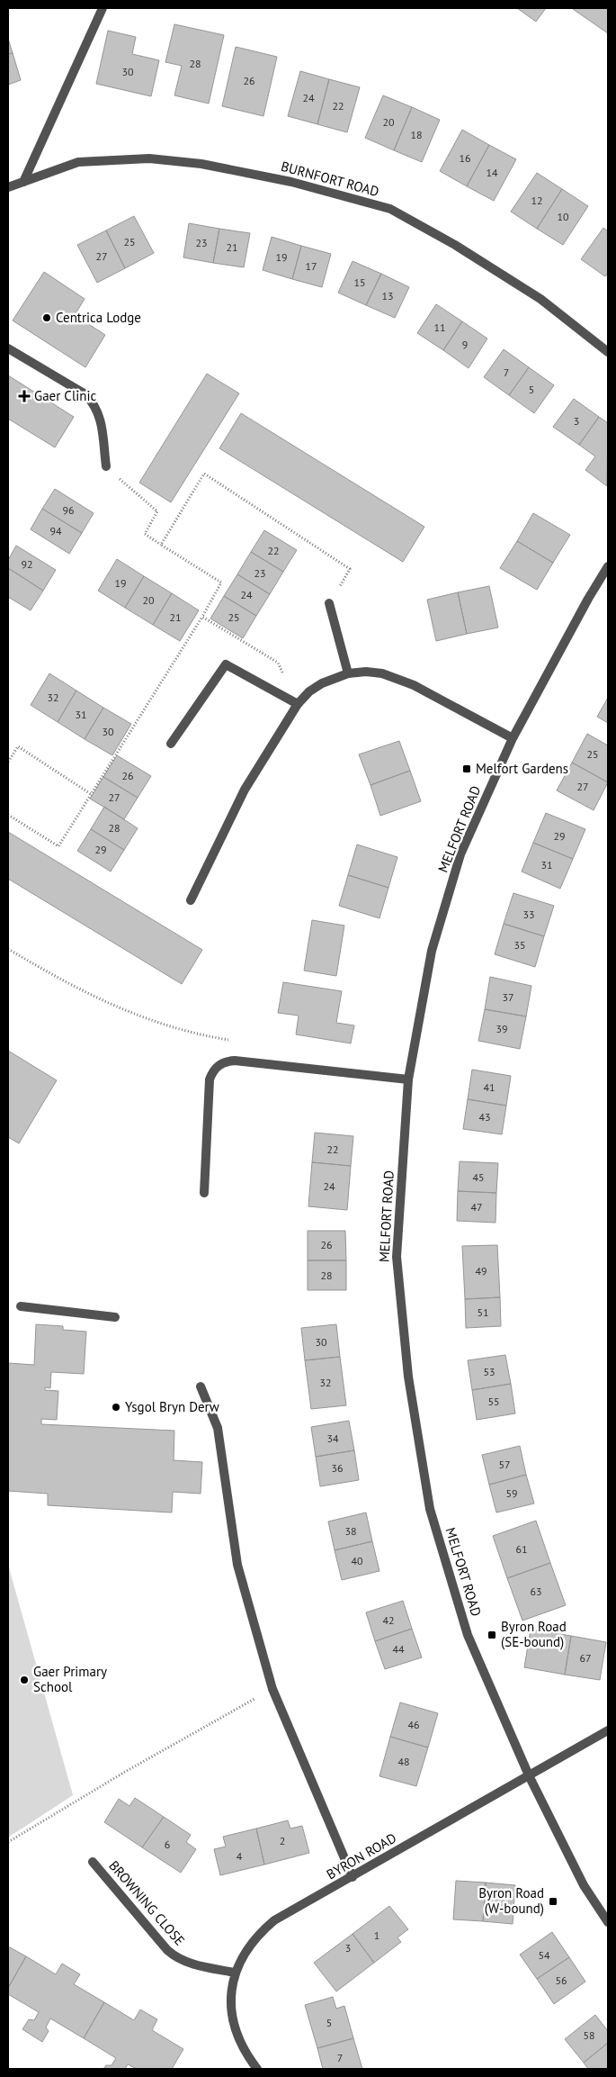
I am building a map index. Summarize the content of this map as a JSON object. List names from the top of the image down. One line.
{"streets":{"street":["BURNFORT ROAD","MELFORT ROAD","BYRON ROAD","BROWNING CLOSE"]},"crossings":[["MELFORT ROAD","BYRON ROAD"],["BYRON ROAD","BROWNING CLOSE"]],"places":{"other":["Centrica Lodge","Ysgol Bryn Derw","Gaer Primary School"],"health":["Gaer Clinic"],"transit":["Melfort Gardens","Byron Road (SE-bound)","Byron Road (W-bound)"]},"house_numbers":["28","30","26","24","22","20","18","16","14","12","10","25","23","21","27","19","17","15","13","11","9","7","5","3","96","94","22","92","23","19","24","20","21","25","32","31","30","25","26","27","27","28","29","29","31","33","35","37","39","41","43","22","45","24","47","26","49","28","51","30","53","32","55","34","57","36","59","38","61","40","63","42","44","67","46","48","2","6","4","1","3","54","56","5","58","7"]}
